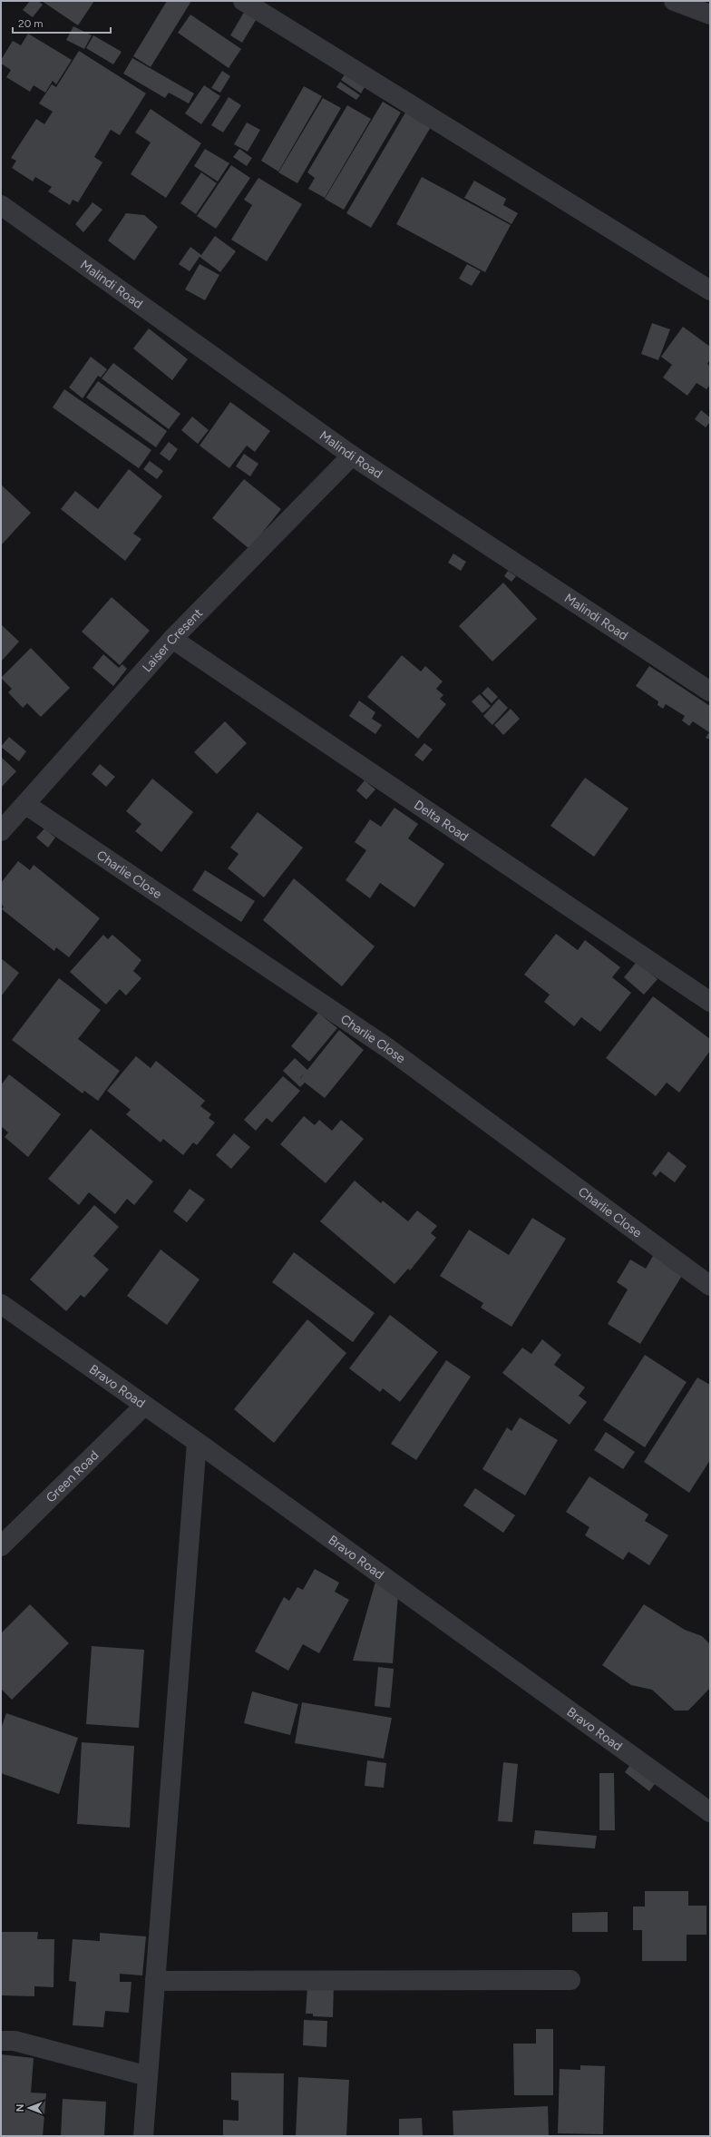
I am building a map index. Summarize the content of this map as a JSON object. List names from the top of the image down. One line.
{"streets":{"street":["Malindi Road","Laiser Cresent","Delta Road","Charlie Close","Bravo Road","Green Road"]},"crossings":[["Malindi Road","Laiser Cresent"],["Laiser Cresent","Delta Road"],["Laiser Cresent","Charlie Close"],["Bravo Road","Green Road"]],"scale_bar":"20 m","north":"left"}
